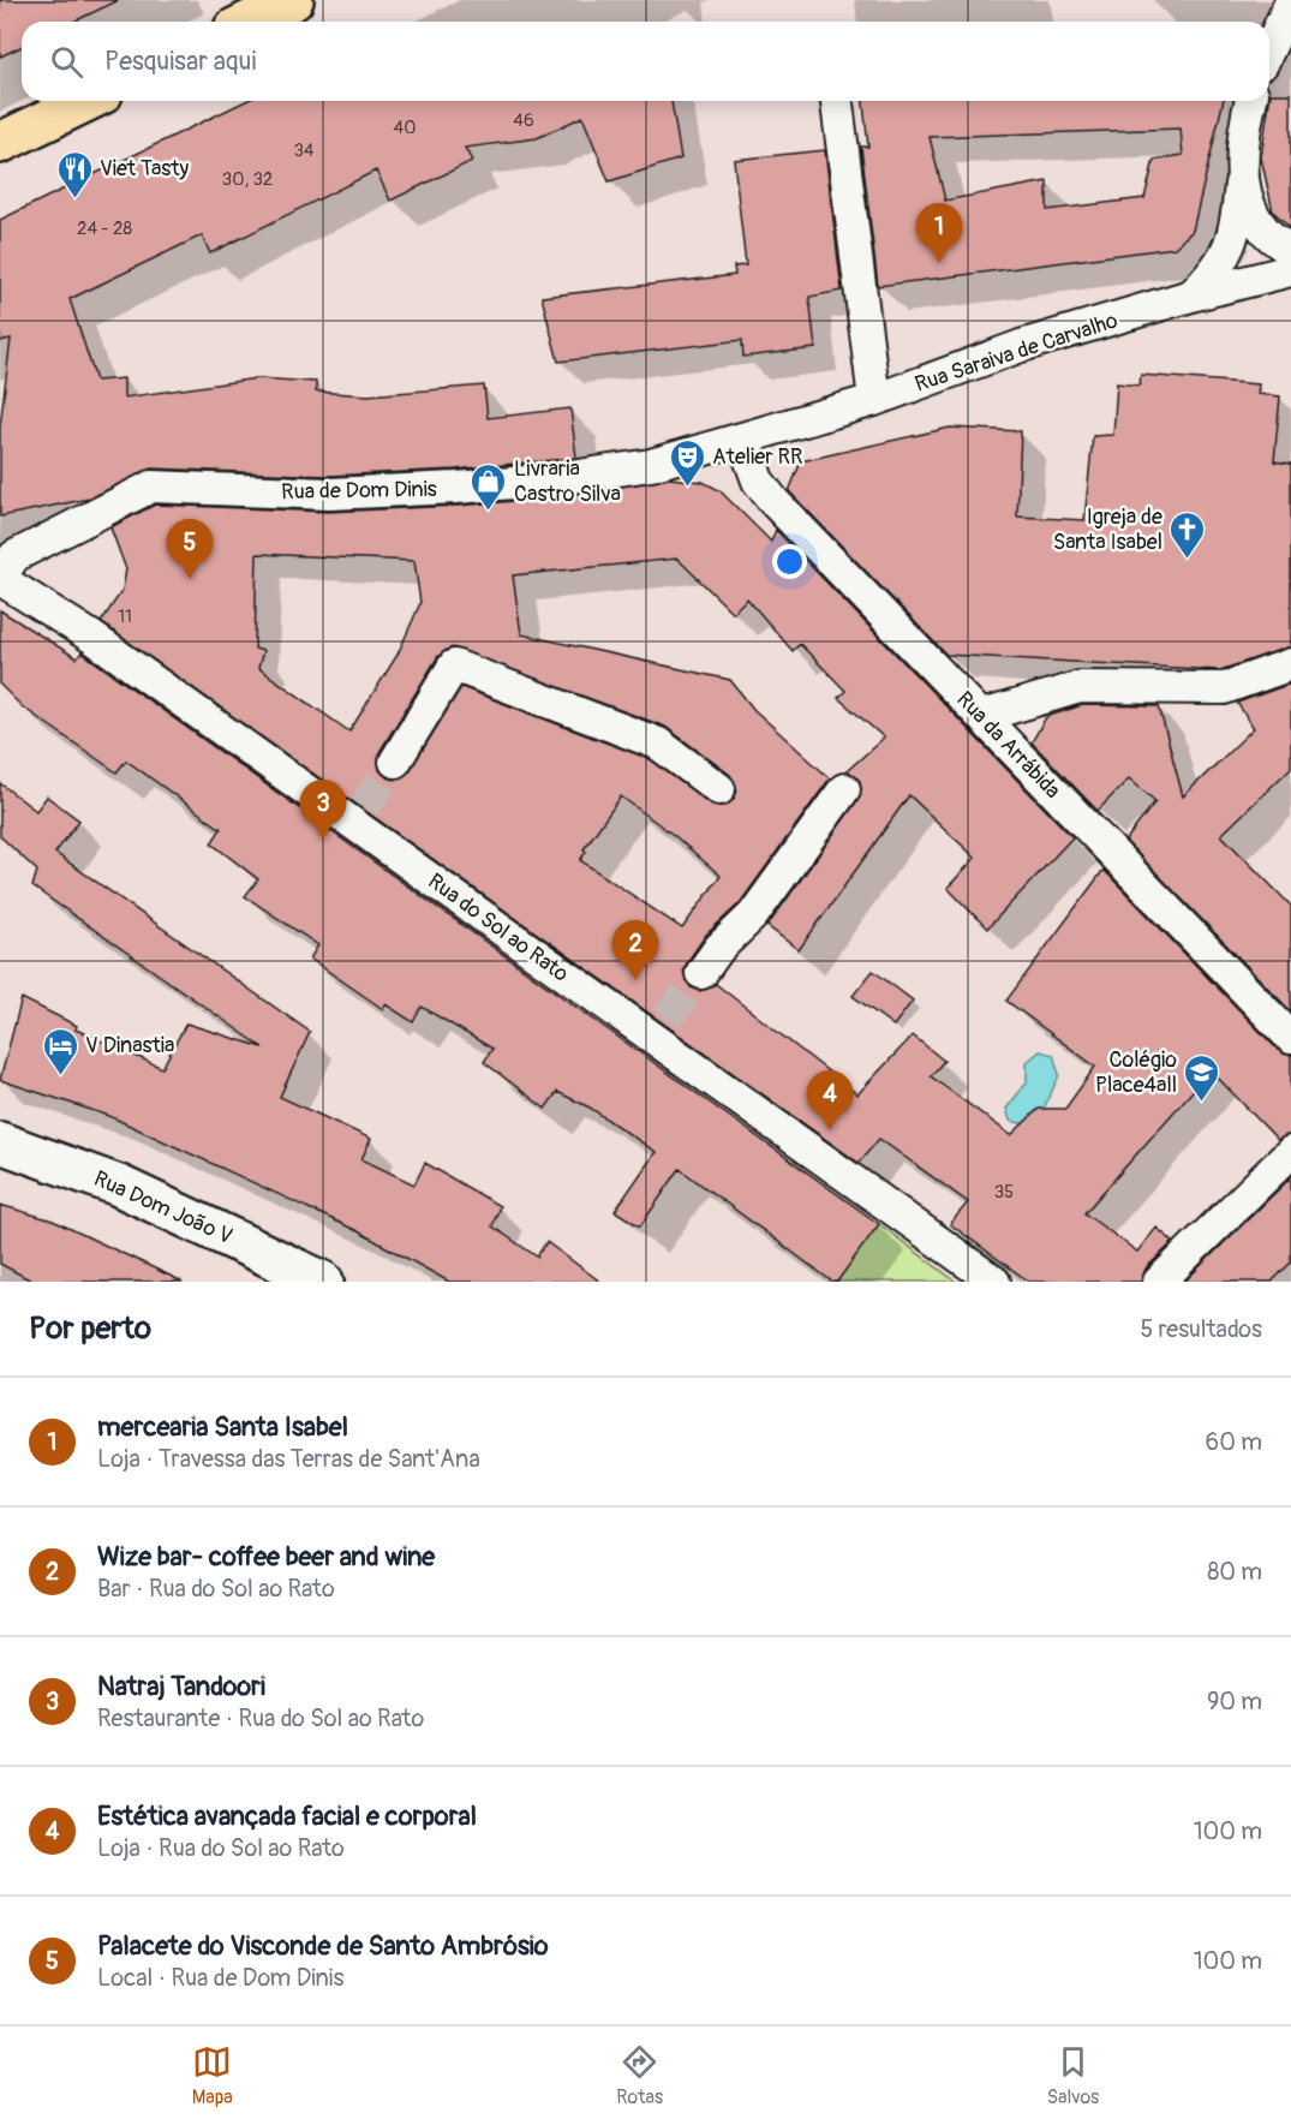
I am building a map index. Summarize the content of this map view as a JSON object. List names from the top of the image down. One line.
{"streets":{"main road":["Rua Dom João V"],"street":["Rua Saraiva de Carvalho","Rua de Dom Dinis","Rua da Arrábida","Rua do Sol ao Rato"]},"crossings":[["Rua Saraiva de Carvalho","Rua de Dom Dinis"],["Rua Saraiva de Carvalho","Rua da Arrábida"],["Rua de Dom Dinis","Rua da Arrábida"],["Rua de Dom Dinis","Rua do Sol ao Rato"]],"places":{"restaurant":["Viet Tasty"],"theatre":["Atelier RR"],"shop":["Livraria Castro Silva"],"church":["Igreja de Santa Isabel"],"hotel":["V Dinastia"],"school or university":["Colégio Place4all"]},"house_numbers":["46","40","34","30, 32","24 - 28","11","35"],"page":{"search":"Pesquisar aqui","pins":["1","5","3","2","4"],"heading":["Por perto","5 resultados"],"list":[{"mark":"1","name":"mercearia Santa Isabel","note":"Loja · Travessa das Terras de Sant'Ana","value":"60 m"},{"mark":"2","name":"Wize bar- coffee beer and wine","note":"Bar · Rua do Sol ao Rato","value":"80 m"},{"mark":"3","name":"Natraj Tandoori","note":"Restaurante · Rua do Sol ao Rato","value":"90 m"},{"mark":"4","name":"Estética avançada facial e corporal","note":"Loja · Rua do Sol ao Rato","value":"100 m"},{"mark":"5","name":"Palacete do Visconde de Santo Ambrósio","note":"Local · Rua de Dom Dinis","value":"100 m"}],"nav":["Mapa","Rotas","Salvos"]}}
